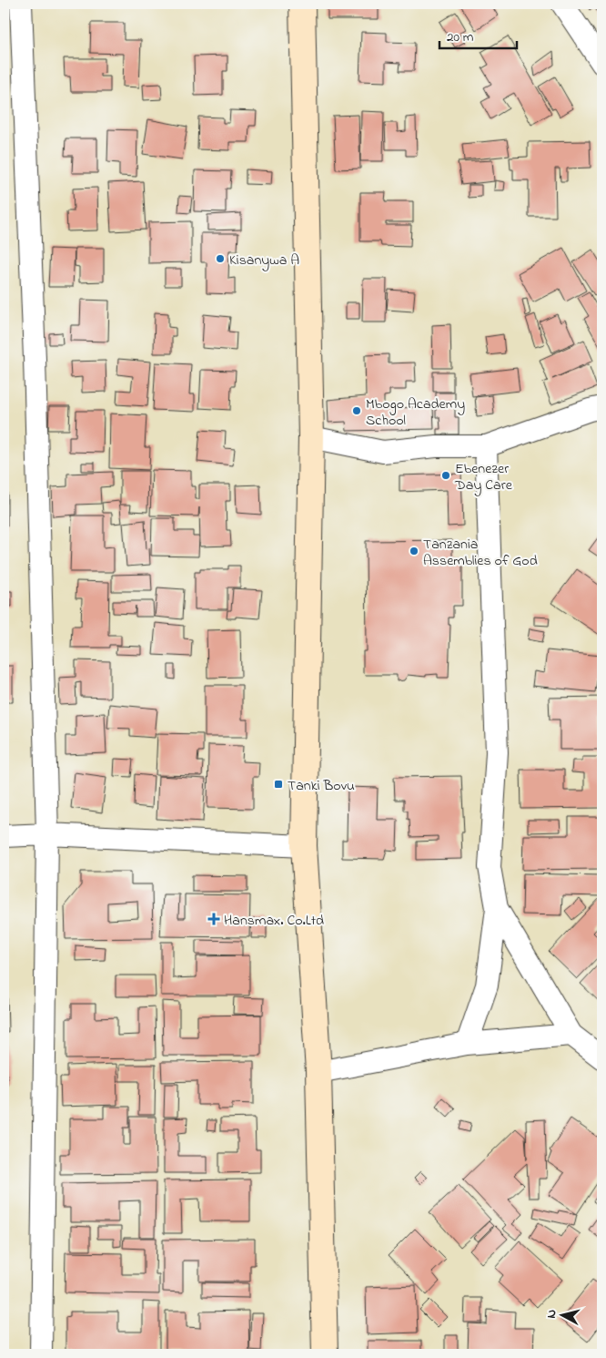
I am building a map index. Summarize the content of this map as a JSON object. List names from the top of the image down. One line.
{"places":{"other":["Kisanywa A","Mbogo Academy School","Ebenezer Day Care","Tanzania Assemblies of God"],"transit":["Tanki Bovu"],"health":["Hansmax. Co.Ltd"]},"scale_bar":"20 m","north":"left"}
